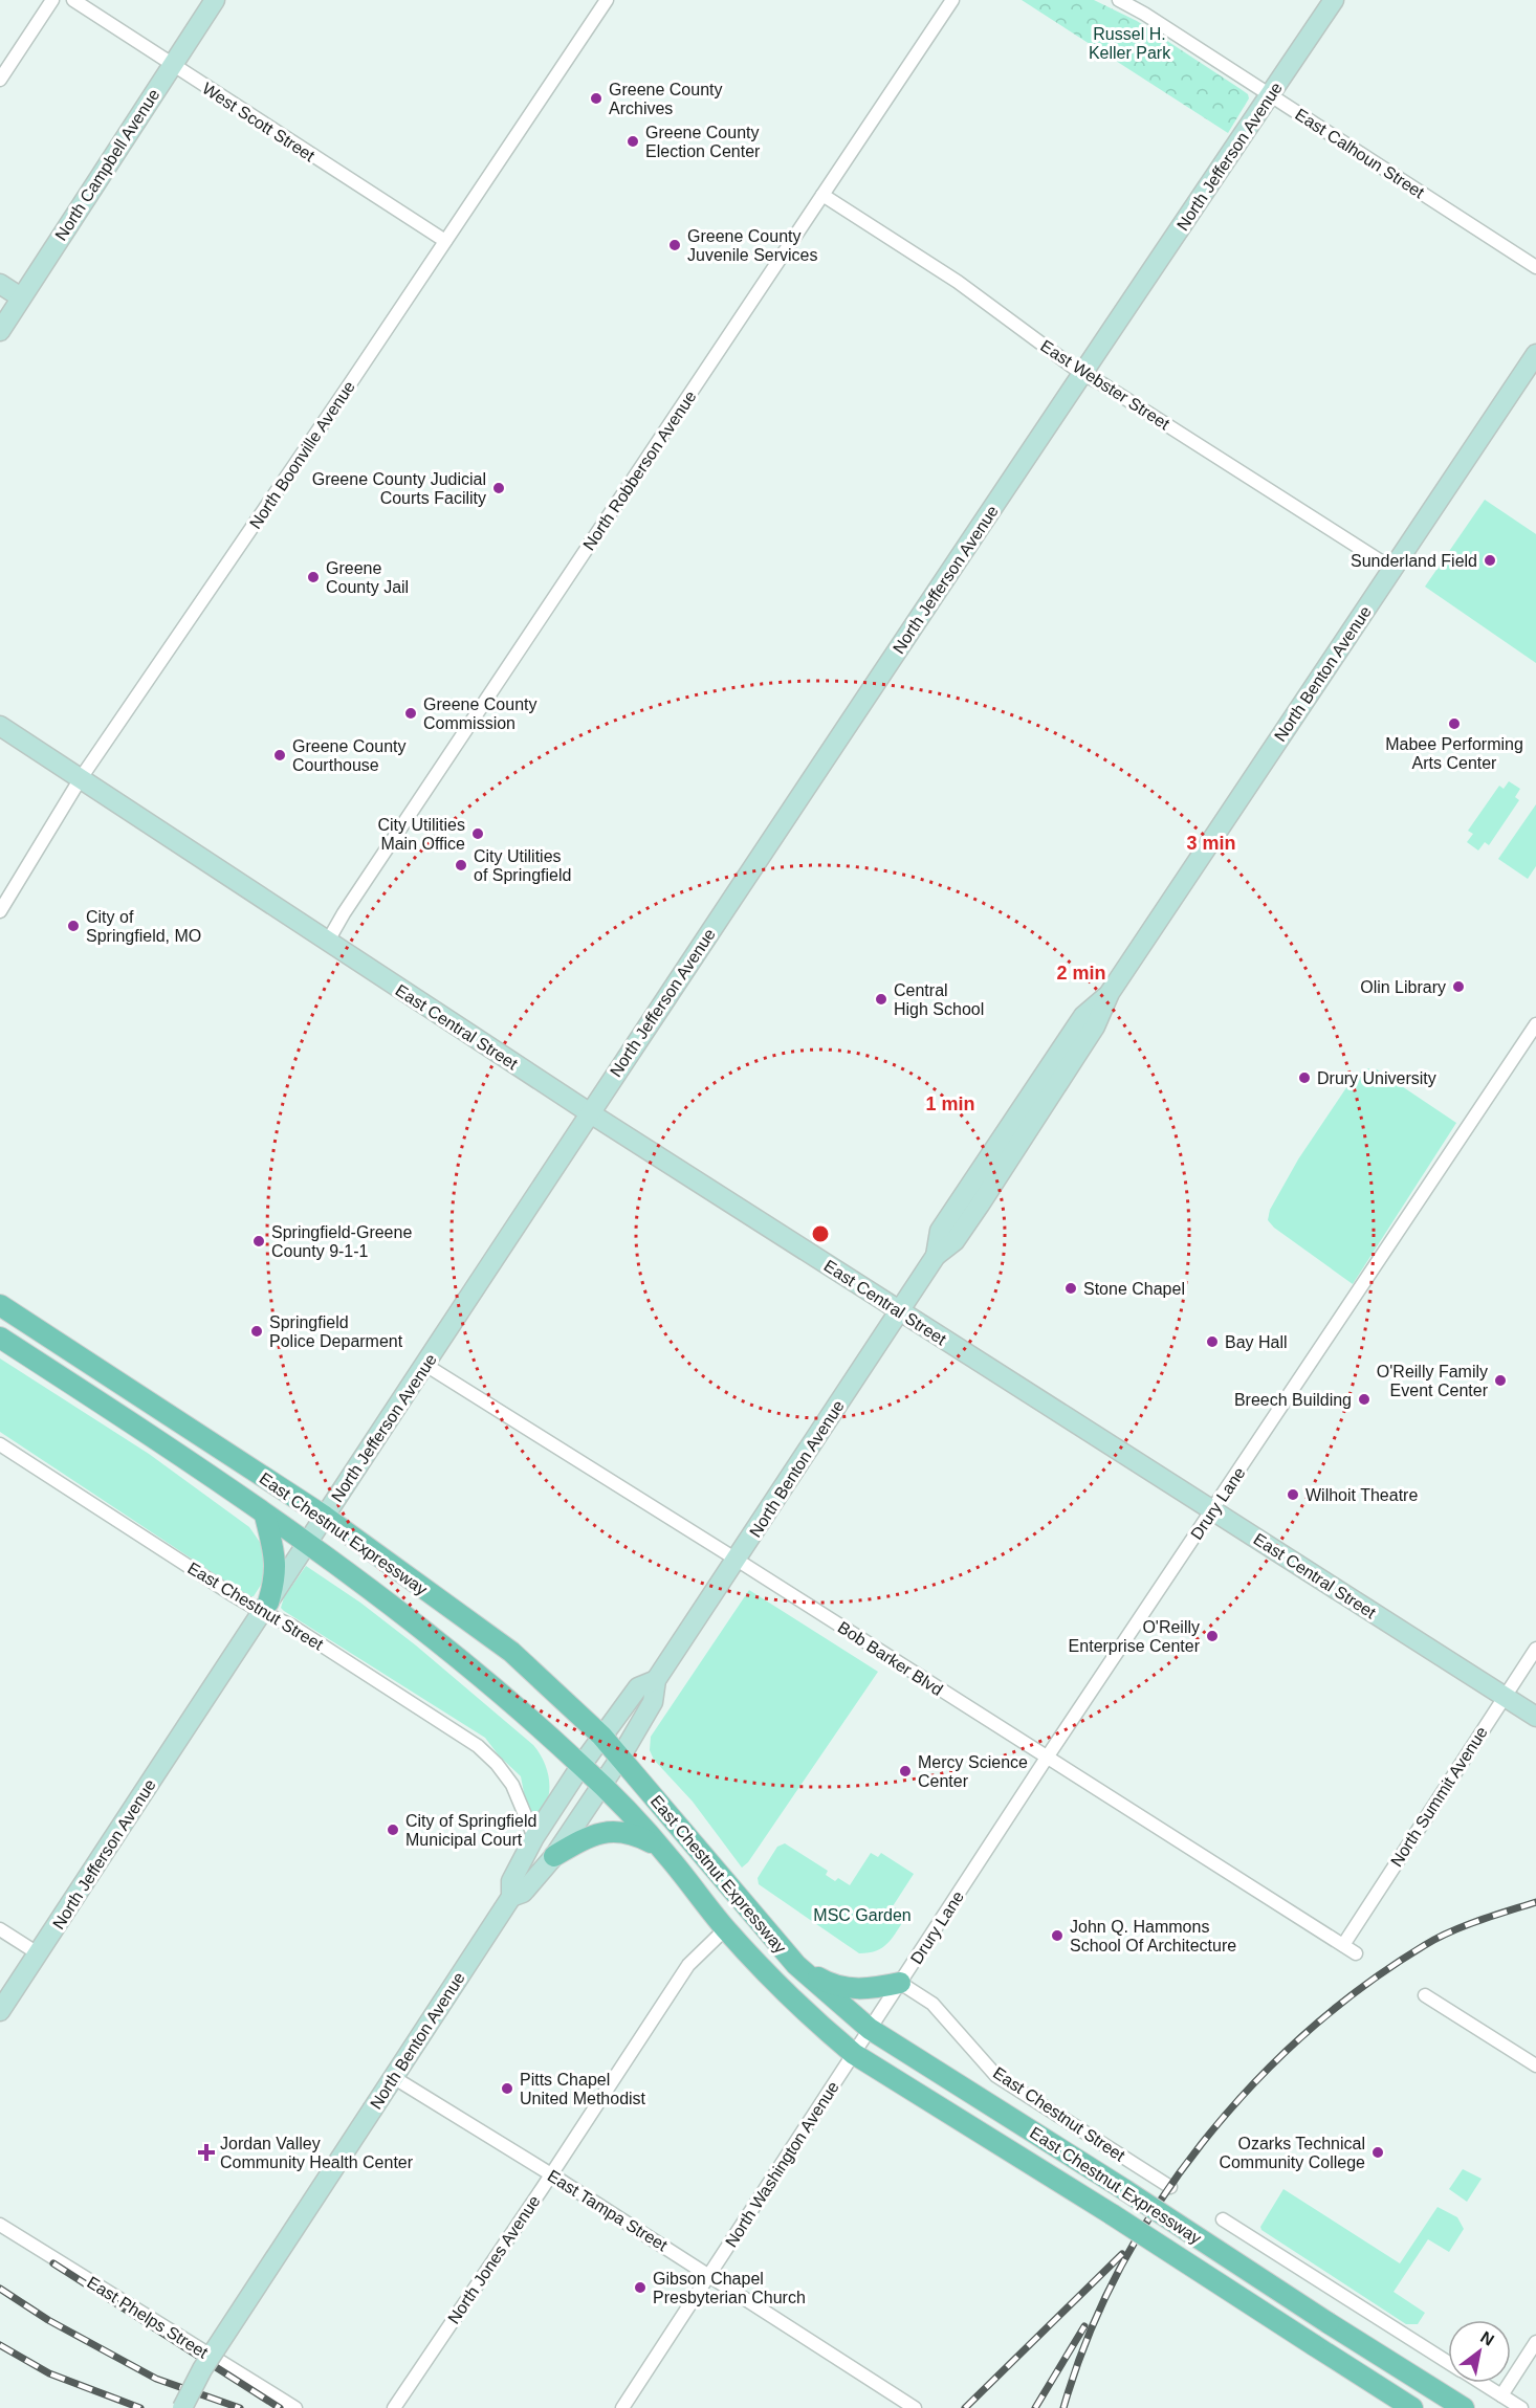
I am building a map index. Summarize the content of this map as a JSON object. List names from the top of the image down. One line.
{"streets":{"main road":["North Jefferson Avenue","North Campbell Avenue","North Benton Avenue","East Central Street","East Chestnut Expressway"],"street":["West Scott Street","East Calhoun Street","East Webster Street","North Boonville Avenue","North Robberson Avenue","Drury Lane","East Chestnut Street","Bob Barker Blvd","North Summit Avenue","North Washington Avenue","East Tampa Street","North Jones Avenue","East Phelps Street"]},"crossings":[["West Scott Street","North Campbell Avenue"],["West Scott Street","North Boonville Avenue"],["East Calhoun Street","North Jefferson Avenue"],["North Jefferson Avenue","East Webster Street"],["North Jefferson Avenue","East Central Street"],["North Jefferson Avenue","East Chestnut Expressway"],["North Jefferson Avenue","East Chestnut Street"],["North Jefferson Avenue","Bob Barker Blvd"],["East Webster Street","North Robberson Avenue"],["East Webster Street","North Benton Avenue"],["North Boonville Avenue","East Central Street"],["North Robberson Avenue","East Central Street"],["North Benton Avenue","East Central Street"],["North Benton Avenue","East Chestnut Expressway"],["North Benton Avenue","East Chestnut Street"],["North Benton Avenue","Bob Barker Blvd"],["North Benton Avenue","East Tampa Street"],["East Central Street","Drury Lane"],["East Central Street","North Summit Avenue"],["Drury Lane","East Chestnut Street"],["Drury Lane","Bob Barker Blvd"],["Drury Lane","North Washington Avenue"],["East Chestnut Expressway","North Washington Avenue"],["East Chestnut Expressway","North Jones Avenue"],["East Chestnut Street","North Washington Avenue"],["Bob Barker Blvd","North Summit Avenue"],["North Washington Avenue","East Tampa Street"],["East Tampa Street","North Jones Avenue"]],"parks":["Russel H. Keller Park","MSC Garden"],"places":{"other":["Greene County Archives","Greene County Election Center","Greene County Juvenile Services","Greene County Judicial Courts Facility","Sunderland Field","Greene County Jail","Greene County Commission","Mabee Performing Arts Center","Greene County Courthouse","City Utilities Main Office","City Utilities of Springfield","City of Springfield, MO","Olin Library","Central High School","Drury University","Springfield-Greene County 9-1-1","Stone Chapel","Springfield Police Deparment","Bay Hall","O'Reilly Family Event Center","Breech Building","Wilhoit Theatre","O'Reilly Enterprise Center","Mercy Science Center","City of Springfield Municipal Court","John Q. Hammons School Of Architecture","Pitts Chapel United Methodist","Ozarks Technical Community College","Gibson Chapel Presbyterian Church"],"health":["Jordan Valley Community Health Center"]},"north":"top right","rings":["3 min","2 min","1 min"]}
